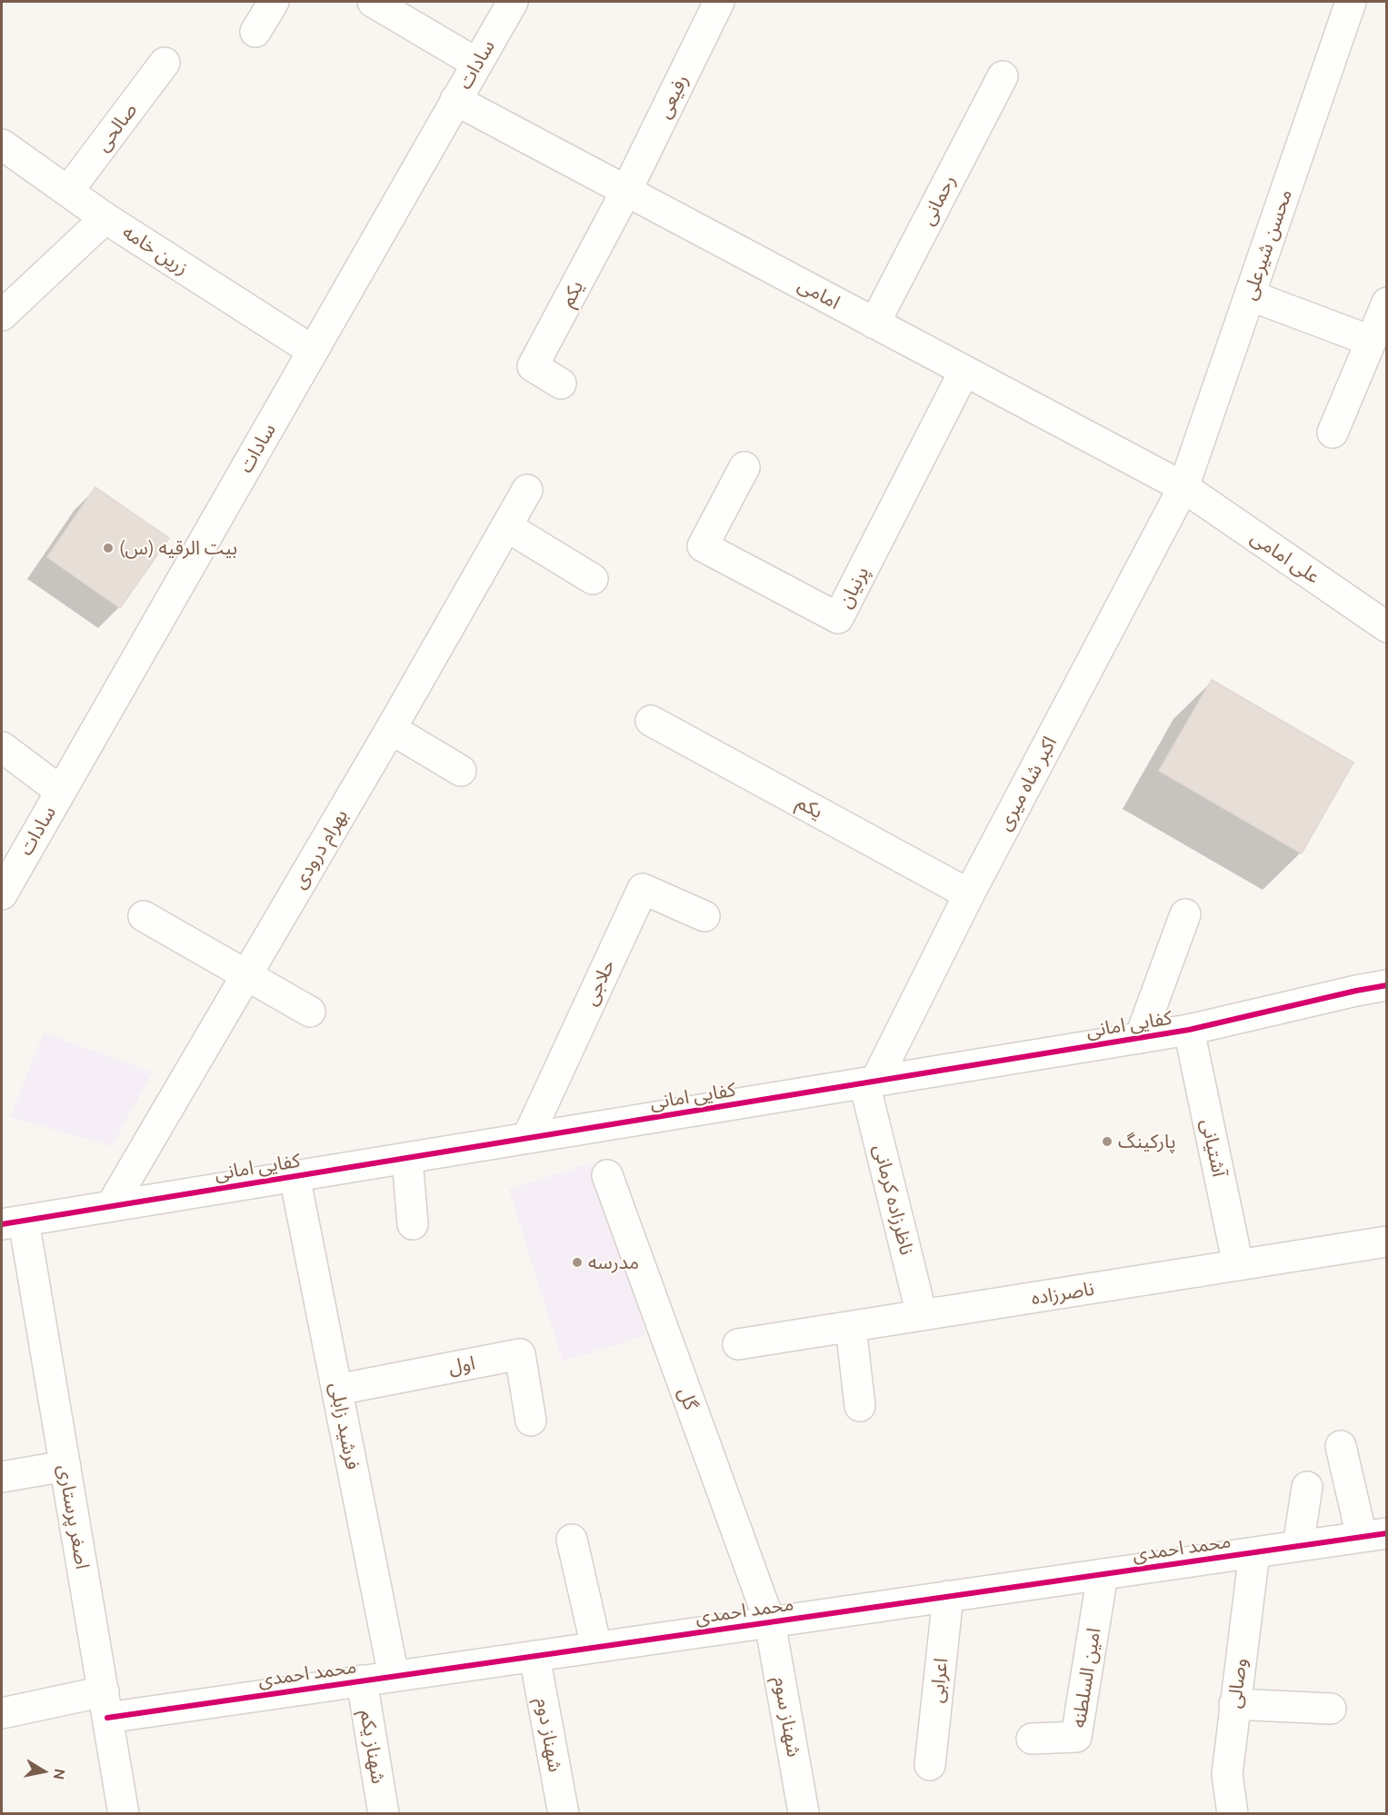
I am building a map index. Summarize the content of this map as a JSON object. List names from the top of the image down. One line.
{"streets":{"street":["سادات","رفیعی","صالحی","رحمانی","محسن شیرعلی","زرین خامه","یکم","امامی","علی امامی","پرنیان","اکبر شاه میری","بهرام درودی","حلاجی","کفایی امانی","آشتیانی","ناظرزاده کرمانی","ناصرزاده","اول","گل","فرشید زابلی","اصغر پرستاری","محمد احمدی","امین السلطنه","اعرابی","وصالی","شهناز سوم","شهناز دوم","شهناز یکم"]},"crossings":[["سادات","زرین خامه"],["سادات","امامی"],["رفیعی","یکم"],["رفیعی","امامی"],["صالحی","زرین خامه"],["رحمانی","امامی"],["محسن شیرعلی","امامی"],["محسن شیرعلی","علی امامی"],["محسن شیرعلی","اکبر شاه میری"],["یکم","امامی"],["یکم","اکبر شاه میری"],["امامی","علی امامی"],["امامی","پرنیان"],["امامی","اکبر شاه میری"],["علی امامی","اکبر شاه میری"],["اکبر شاه میری","کفایی امانی"],["اکبر شاه میری","ناظرزاده کرمانی"],["بهرام درودی","کفایی امانی"],["حلاجی","کفایی امانی"],["کفایی امانی","آشتیانی"],["کفایی امانی","ناظرزاده کرمانی"],["کفایی امانی","فرشید زابلی"],["کفایی امانی","اصغر پرستاری"],["آشتیانی","ناصرزاده"],["ناظرزاده کرمانی","ناصرزاده"],["اول","فرشید زابلی"],["گل","محمد احمدی"],["گل","شهناز سوم"],["فرشید زابلی","محمد احمدی"],["اصغر پرستاری","محمد احمدی"],["محمد احمدی","امین السلطنه"],["محمد احمدی","اعرابی"],["محمد احمدی","وصالی"],["محمد احمدی","شهناز سوم"],["محمد احمدی","شهناز دوم"],["محمد احمدی","شهناز یکم"]],"places":["بیت الرقیه (س)","پارکینگ","مدرسه"],"north":"right"}
